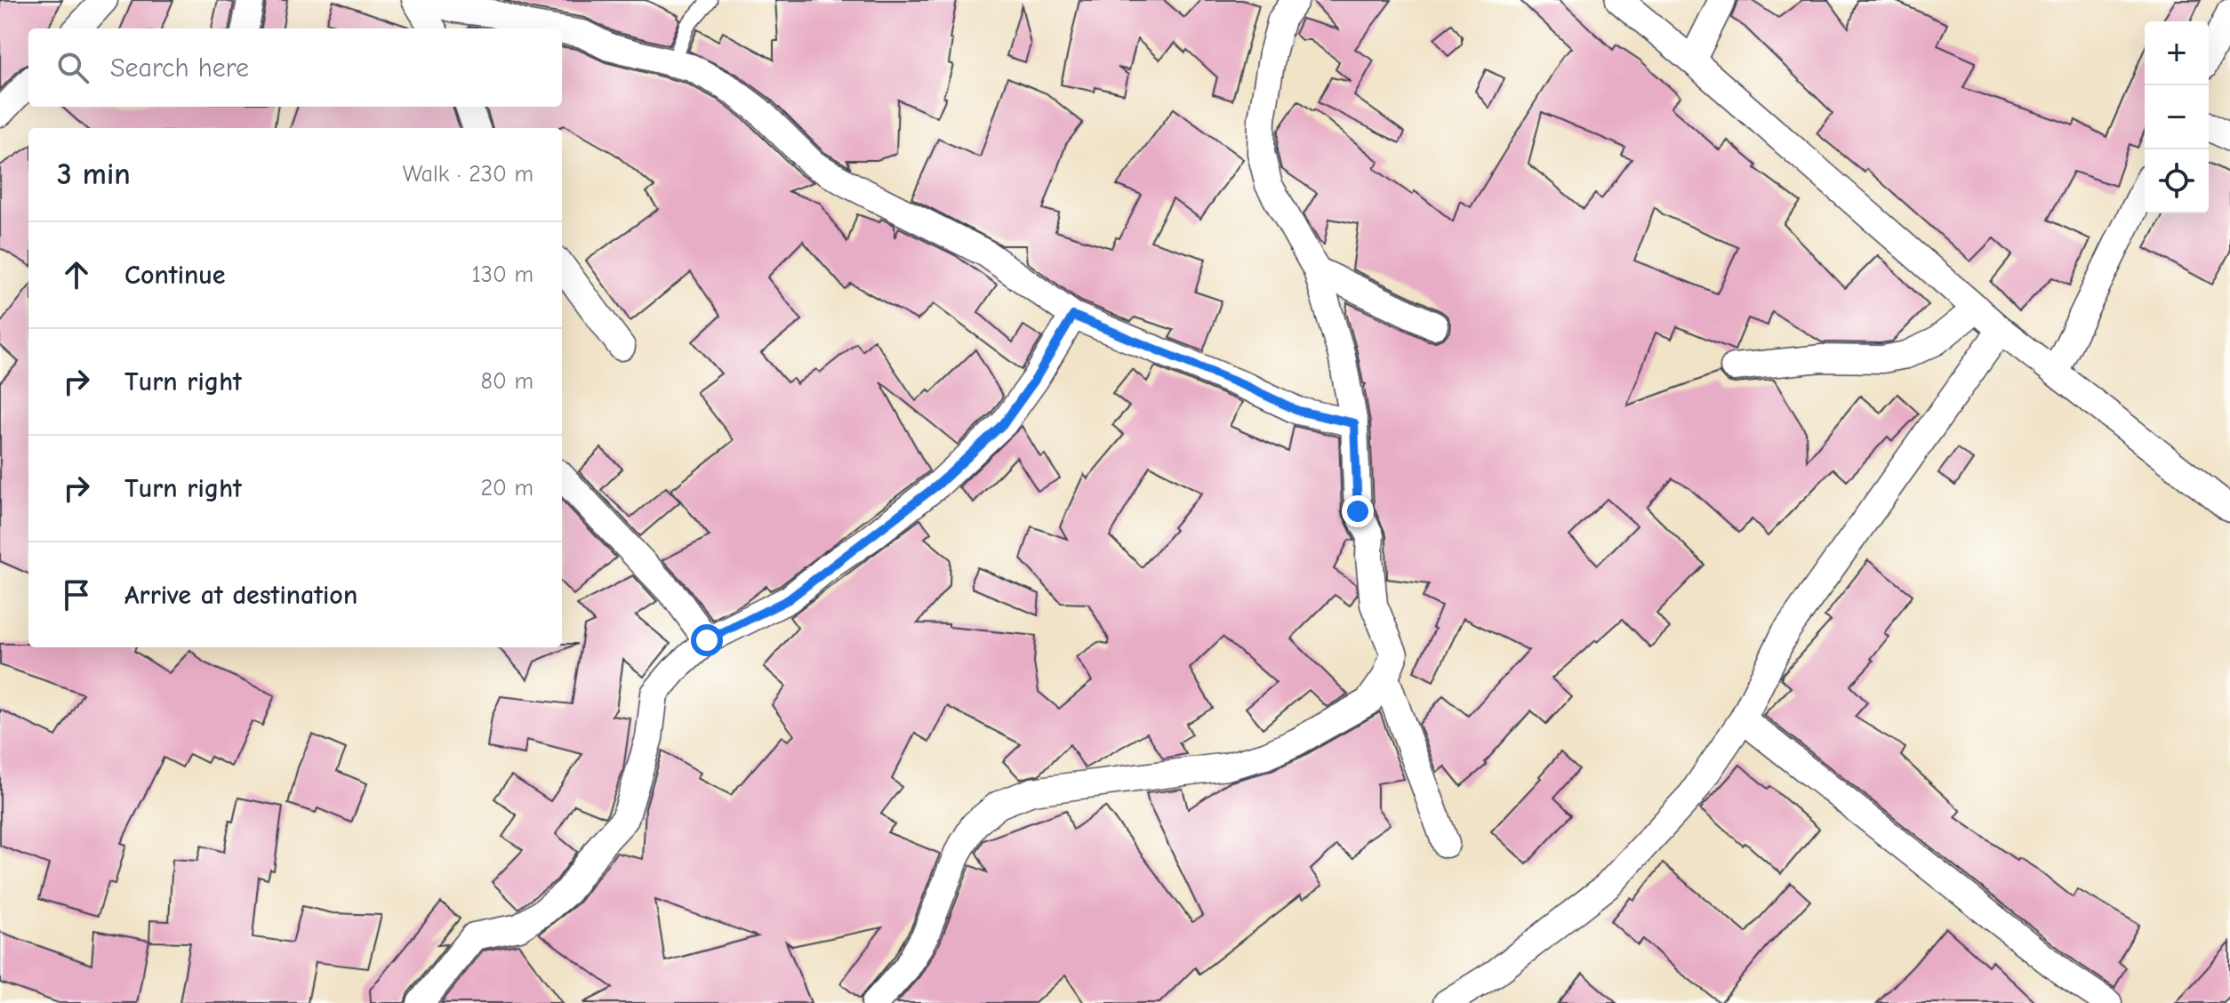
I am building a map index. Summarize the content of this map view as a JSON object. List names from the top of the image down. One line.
{"page":{"map_buttons":["+","−"],"search":"Search here","heading":["3 min","Walk · 230 m"],"list":[["Continue","130 m"],["Turn right","80 m"],["Turn right","20 m"],"Arrive at destination"]}}
